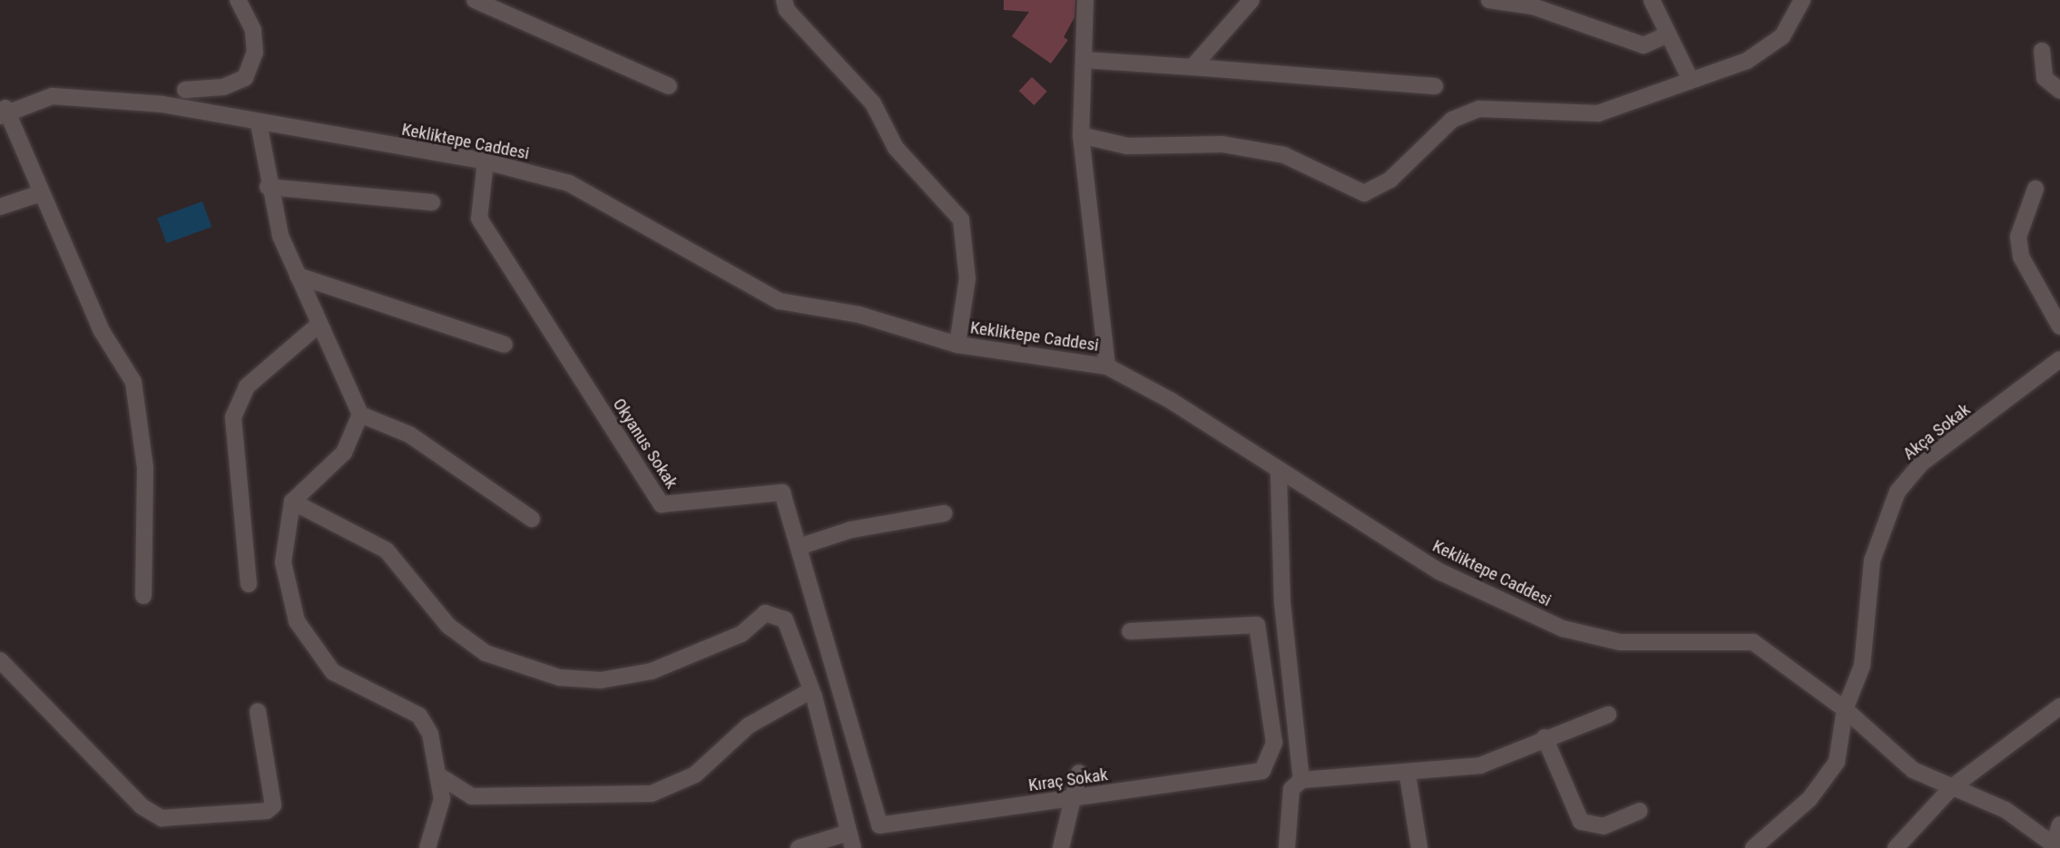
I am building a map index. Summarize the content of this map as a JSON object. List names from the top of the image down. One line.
{"streets":{"street":["Kekliktepe Caddesi","Akça Sokak","Okyanus Sokak","Kıraç Sokak"]},"crossings":[["Kekliktepe Caddesi","Akça Sokak"],["Kekliktepe Caddesi","Okyanus Sokak"],["Okyanus Sokak","Kıraç Sokak"]]}
